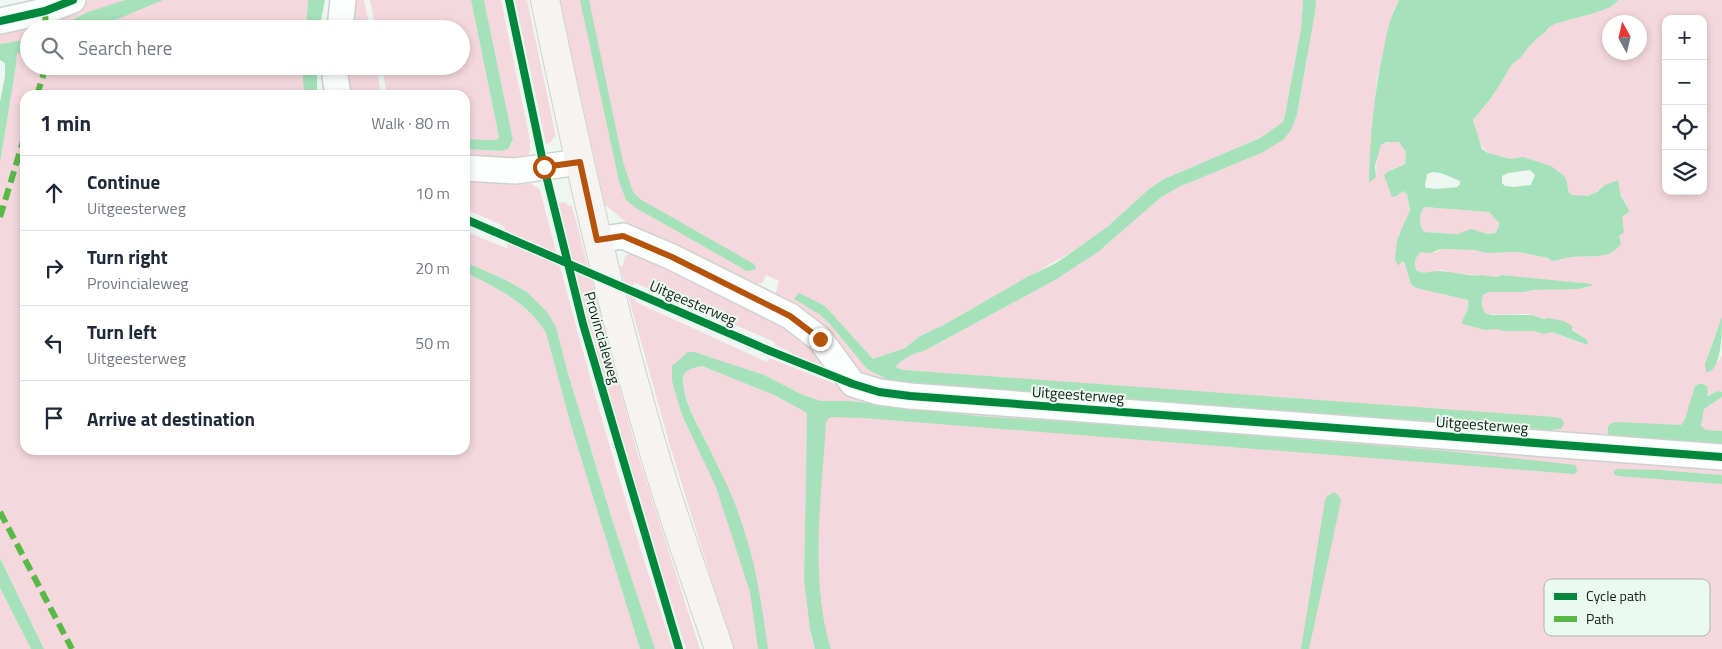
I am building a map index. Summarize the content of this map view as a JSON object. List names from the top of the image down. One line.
{"streets":{"main road":["Provincialeweg"],"street":["Uitgeesterweg"]},"crossings":[["Uitgeesterweg","Provincialeweg"]],"legend":["Cycle path","Path"],"north":"top","page":{"map_buttons":["+","−"],"search":"Search here","heading":["1 min","Walk · 80 m"],"list":[["Continue","Uitgeesterweg","10 m"],["Turn right","Provincialeweg","20 m"],["Turn left","Uitgeesterweg","50 m"],"Arrive at destination"]}}
